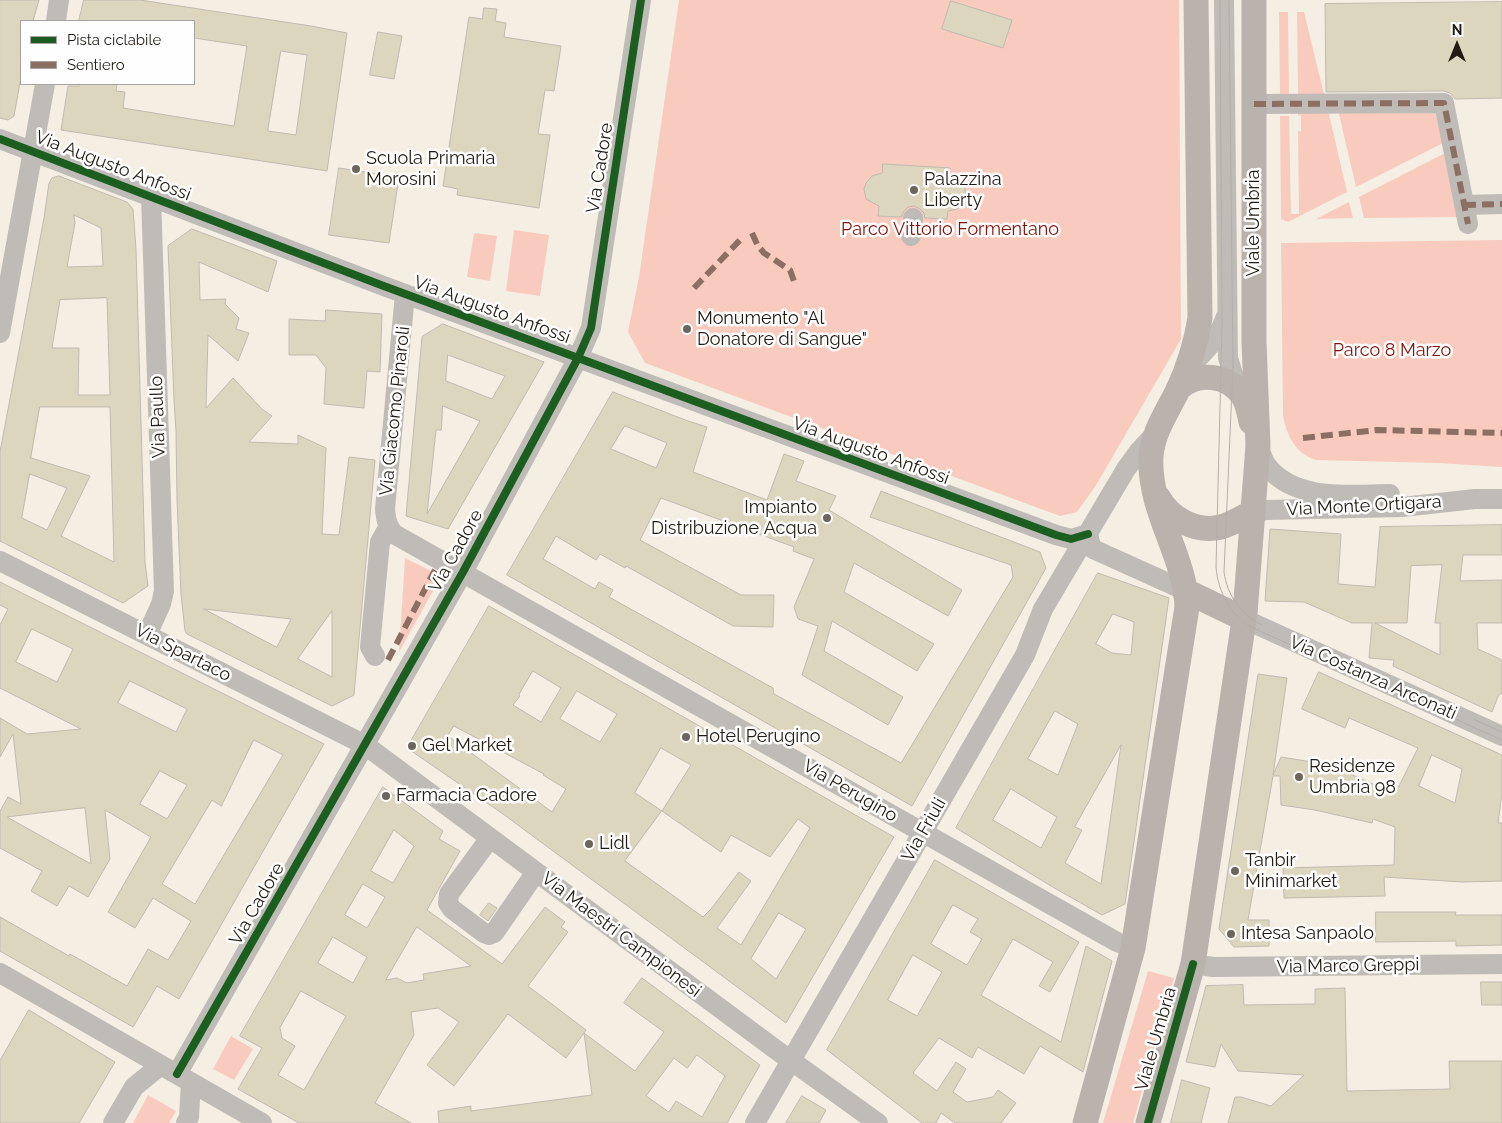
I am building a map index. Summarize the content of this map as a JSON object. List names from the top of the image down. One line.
{"streets":{"main road":["Viale Umbria"],"street":["Via Augusto Anfossi","Via Cadore","Via Giacomo Pinaroli","Via Paullo","Via Monte Ortigara","Via Spartaco","Via Costanza Arconati","Via Perugino","Via Friuli","Via Maestri Campionesi","Via Marco Greppi"]},"crossings":[["Via Augusto Anfossi","Via Cadore"],["Via Augusto Anfossi","Via Giacomo Pinaroli"],["Via Augusto Anfossi","Via Paullo"],["Via Augusto Anfossi","Via Friuli"],["Via Cadore","Via Giacomo Pinaroli"],["Via Cadore","Via Spartaco"],["Via Cadore","Via Perugino"],["Via Cadore","Via Maestri Campionesi"],["Viale Umbria","Via Monte Ortigara"],["Viale Umbria","Via Costanza Arconati"],["Viale Umbria","Via Friuli"],["Viale Umbria","Via Marco Greppi"],["Via Paullo","Via Spartaco"],["Via Monte Ortigara","Via Friuli"],["Via Spartaco","Via Maestri Campionesi"],["Via Perugino","Via Friuli"],["Via Friuli","Via Maestri Campionesi"]],"parks":["Parco Vittorio Formentano","Parco 8 Marzo"],"places":["Scuola Primaria Morosini","Palazzina Liberty","Monumento \"Al Donatore di Sangue\"","Impianto Distribuzione Acqua","Hotel Perugino","Gel Market","Residenze Umbria 98","Farmacia Cadore","Lidl","Tanbir Minimarket","Intesa Sanpaolo"],"legend":["Pista ciclabile","Sentiero"],"north":"top"}
